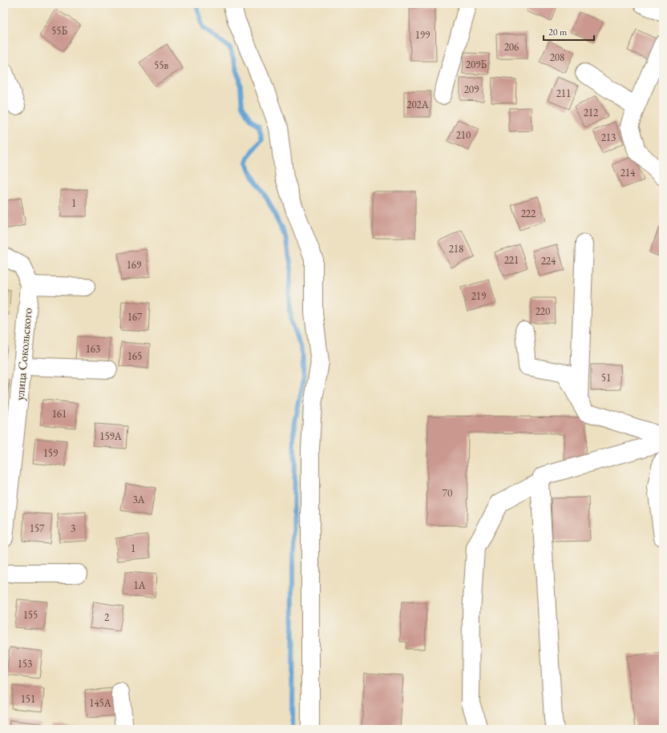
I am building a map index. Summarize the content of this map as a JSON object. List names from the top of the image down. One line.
{"streets":{"street":["улица Сокольского"]},"house_numbers":["55Б","199","206","208","209Б","55в","209","211","202А","212","210","213","214","1","222","218","221","224","169","219","220","167","163","165","51","161","159А","159","70","3А","157","3","1","1А","155","2","153","151","145А"],"scale_bar":"20 m"}
